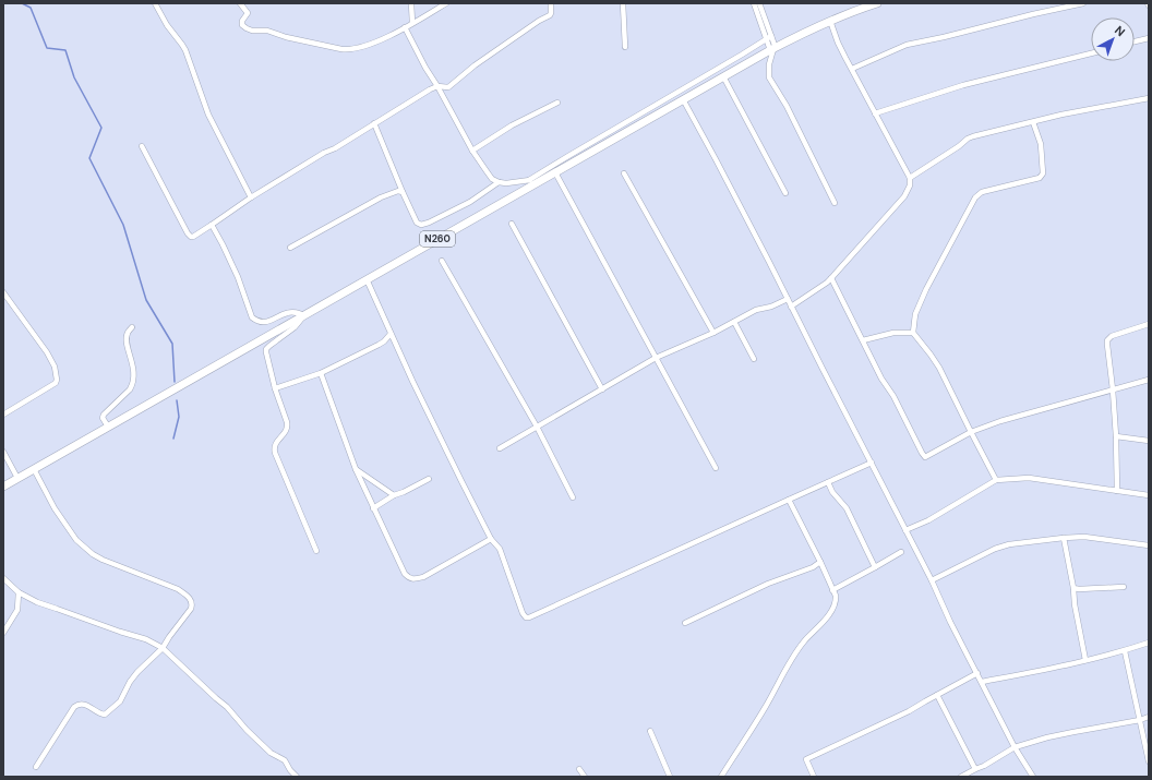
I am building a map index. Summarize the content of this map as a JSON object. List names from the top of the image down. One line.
{"streets":{"main road":["N260"]},"north":"top right"}
